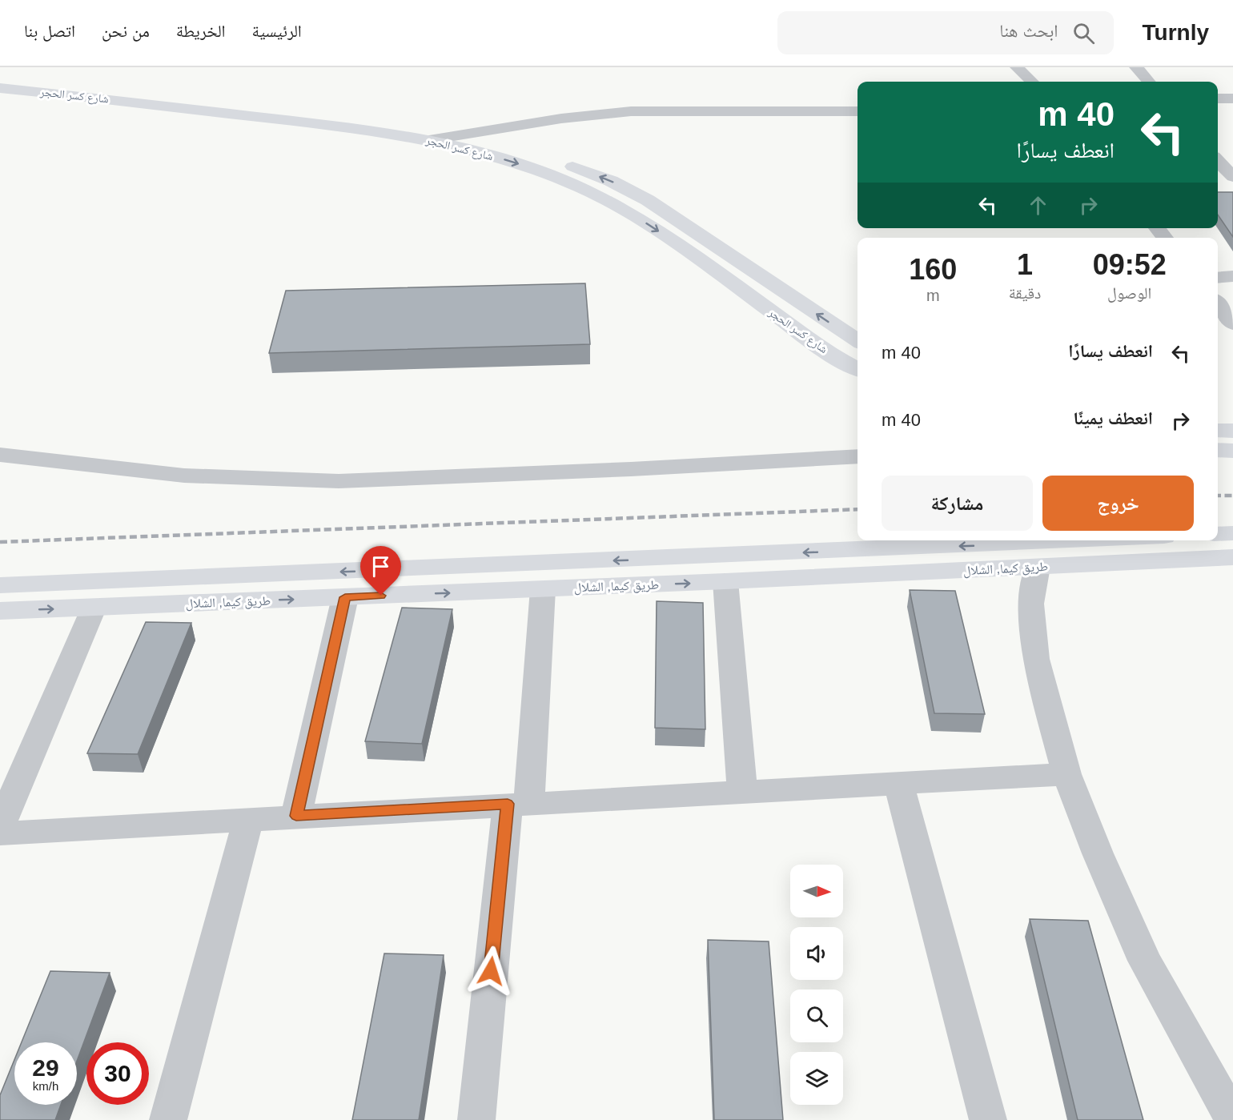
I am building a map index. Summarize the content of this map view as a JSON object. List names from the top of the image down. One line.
{"streets":{"main road":["شارع كسر الحجر","طريق كيما, الشلال"]},"north":"right","page":{"header":"Turnly","search":"ابحث هنا","nav":["الرئيسية","الخريطة","من نحن","اتصل بنا"],"turn":["40 m","انعطف يسارًا"],"eta":["09:52","الوصول","1","دقيقة","160","m"],"list":[{"name":"انعطف يسارًا","value":"40 m"},{"name":"انعطف يمينًا","value":"40 m"}],"buttons":["خروج","مشاركة"],"speed":"29 km/h","limit":"30"}}
